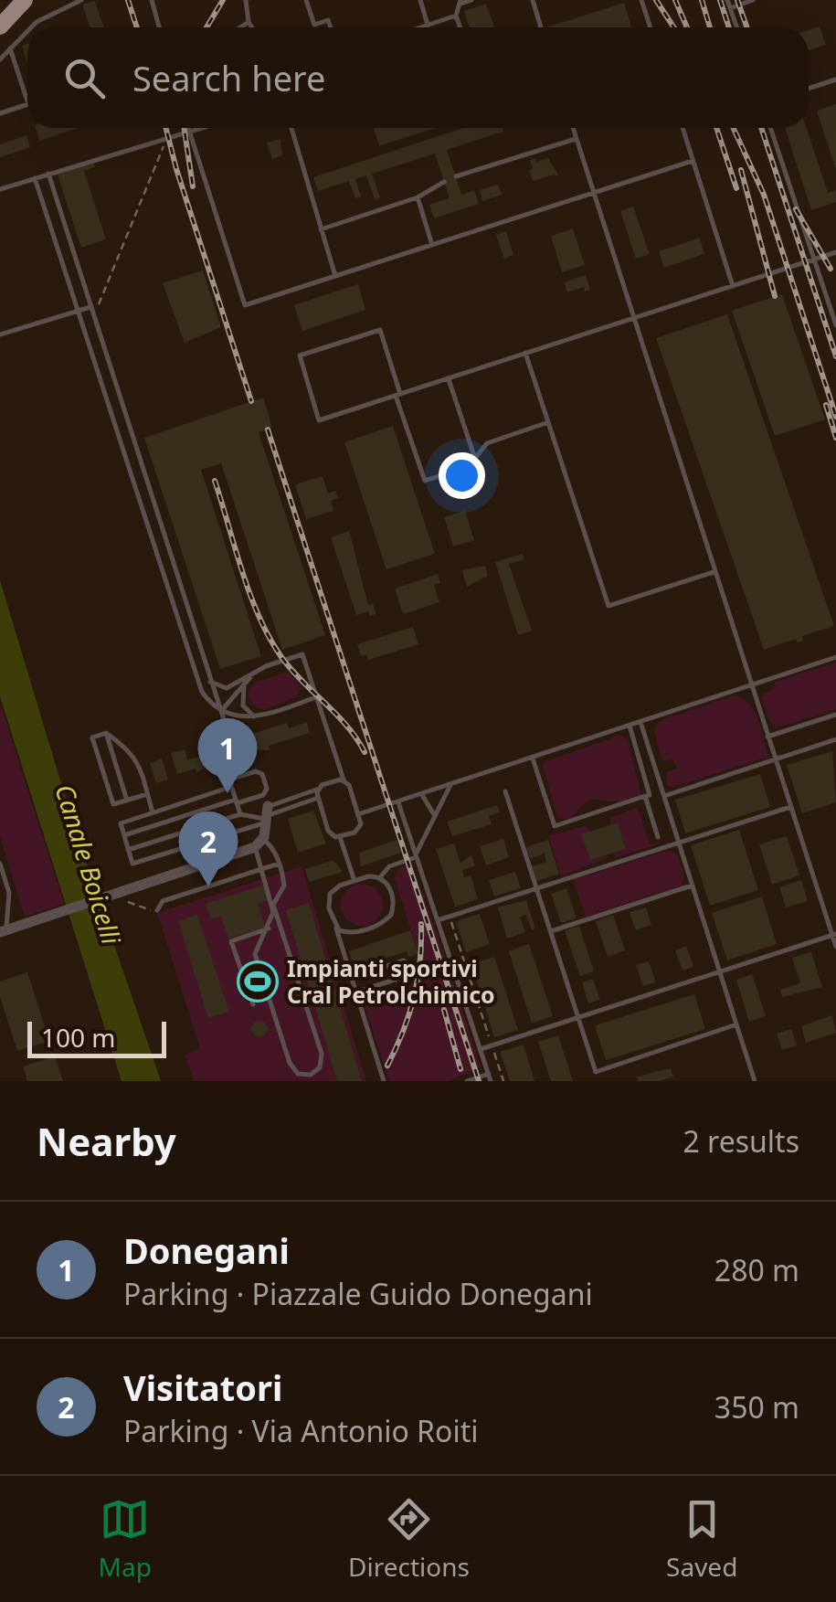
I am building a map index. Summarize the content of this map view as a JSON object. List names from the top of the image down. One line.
{"water":["Canale Boicelli"],"places":{"sports":["Impianti sportivi Cral Petrolchimico"]},"scale_bar":"100 m","page":{"search":"Search here","pins":["1","2"],"scale":"100 m","heading":["Nearby","2 results"],"list":[{"mark":"1","name":"Donegani","note":"Parking · Piazzale Guido Donegani","value":"280 m"},{"mark":"2","name":"Visitatori","note":"Parking · Via Antonio Roiti","value":"350 m"}],"nav":["Map","Directions","Saved"]}}
